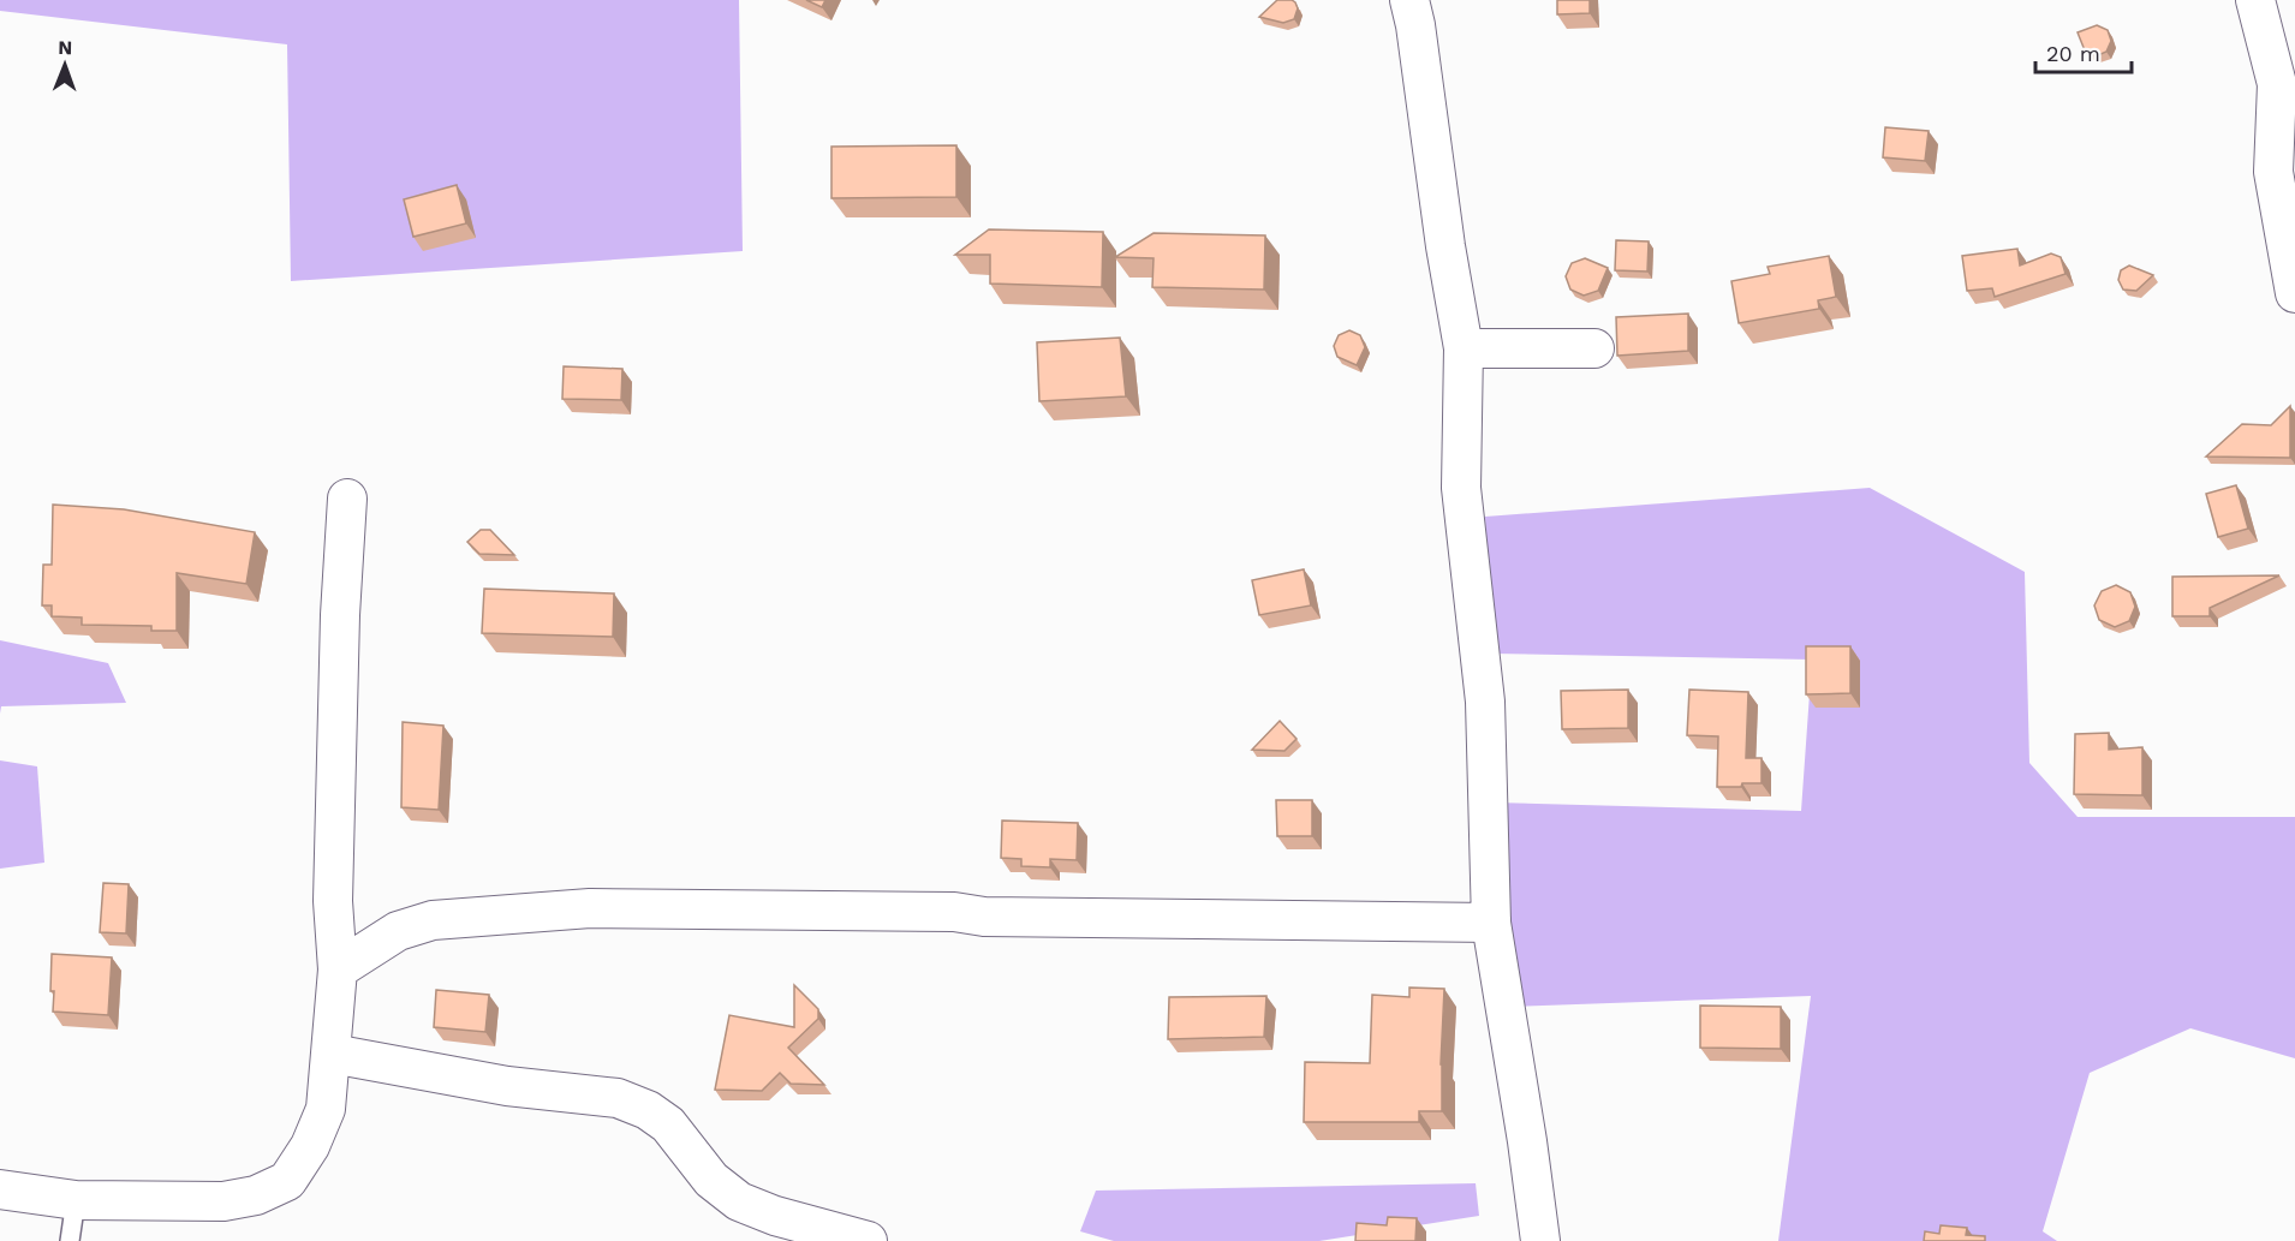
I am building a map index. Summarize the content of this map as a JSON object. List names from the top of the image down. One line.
{"scale_bar":"20 m","north":"top"}
